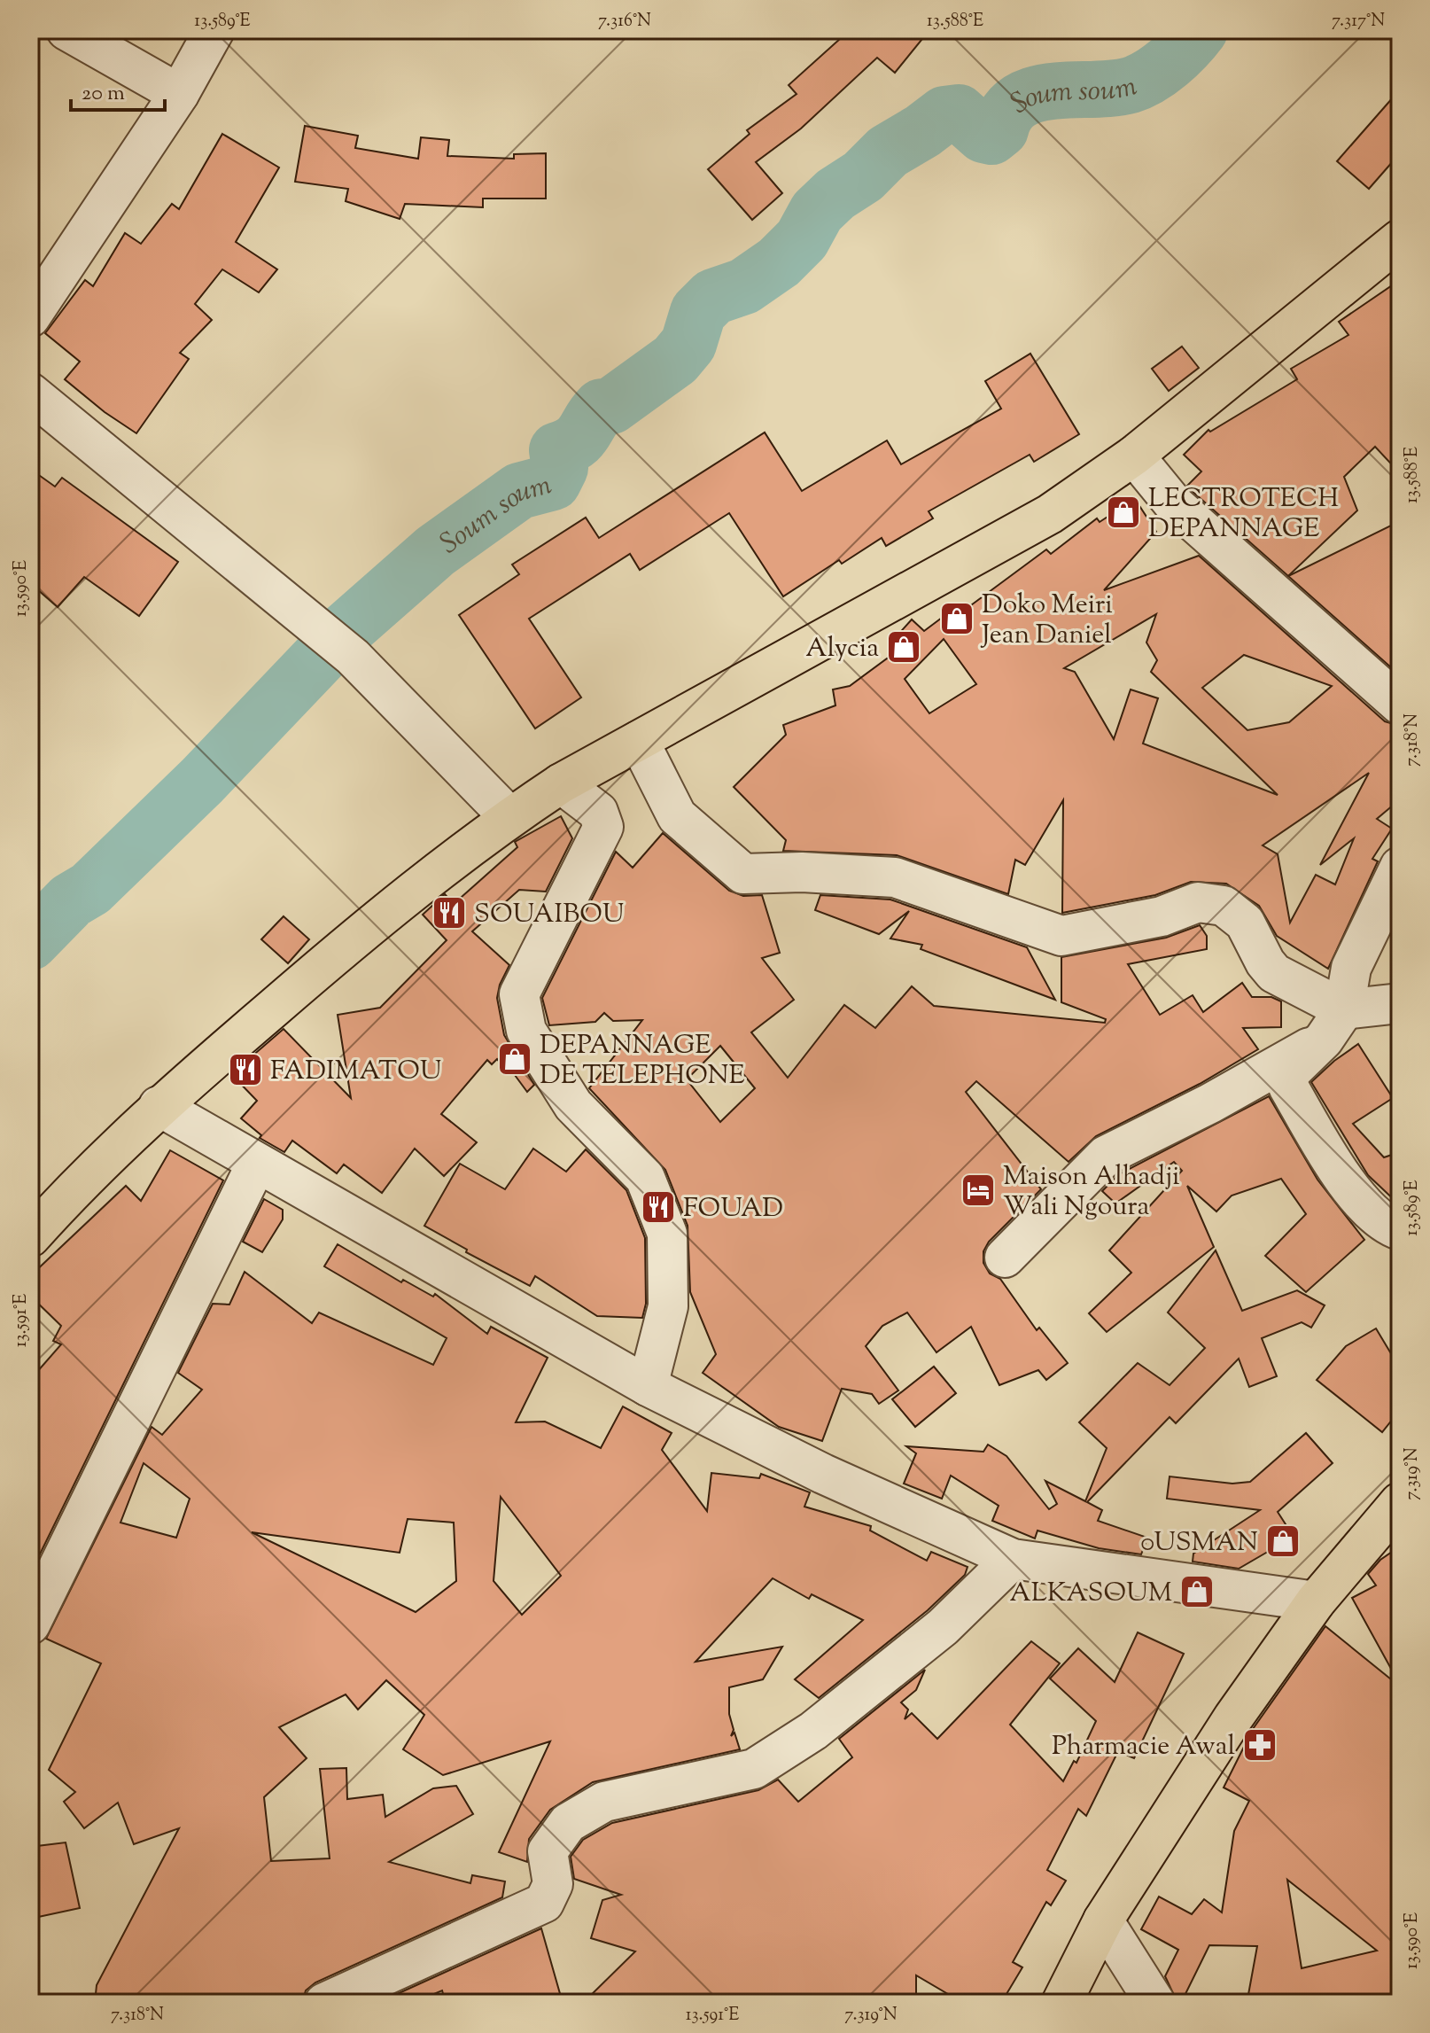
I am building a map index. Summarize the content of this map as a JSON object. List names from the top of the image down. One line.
{"water":["Soum soum"],"places":{"shop":["LECTROTECH DEPANNAGE","Doko Meiri Jean Daniel","Alycia","DEPANNAGE DE TELEPHONE","0USMAN","ALKASOUM"],"restaurant":["SOUAIBOU","FADIMATOU","FOUAD"],"hotel":["Maison Alhadji Wali Ngoura"],"pharmacy":["Pharmacie Awal"]},"scale_bar":"20 m","coordinates":["13.589°E","7.316°N","13.588°E","7.317°N","13.590°E","7.318°N","13.591°E","7.319°N"]}
